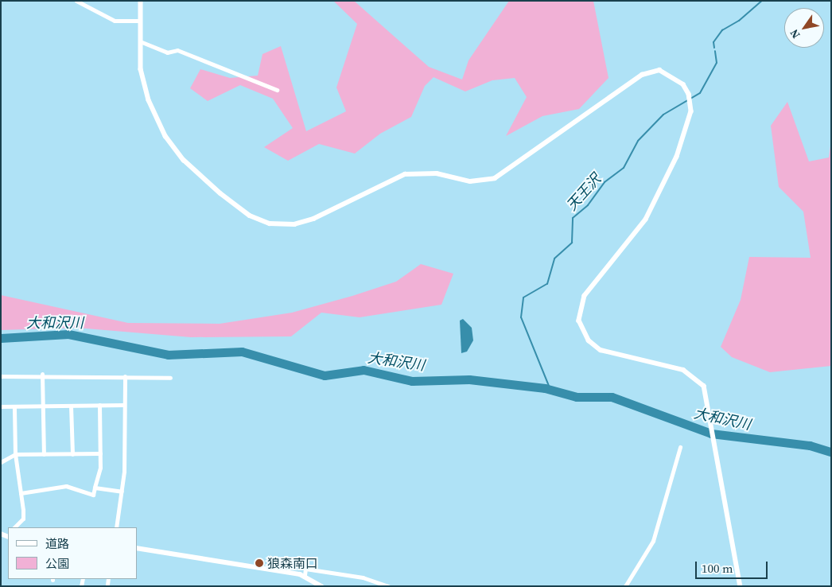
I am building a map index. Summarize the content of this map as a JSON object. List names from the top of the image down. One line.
{"water":["天王沢","大和沢川"],"places":["狼森南口"],"legend":["道路","公園"],"scale_bar":"100 m","north":"bottom left"}
